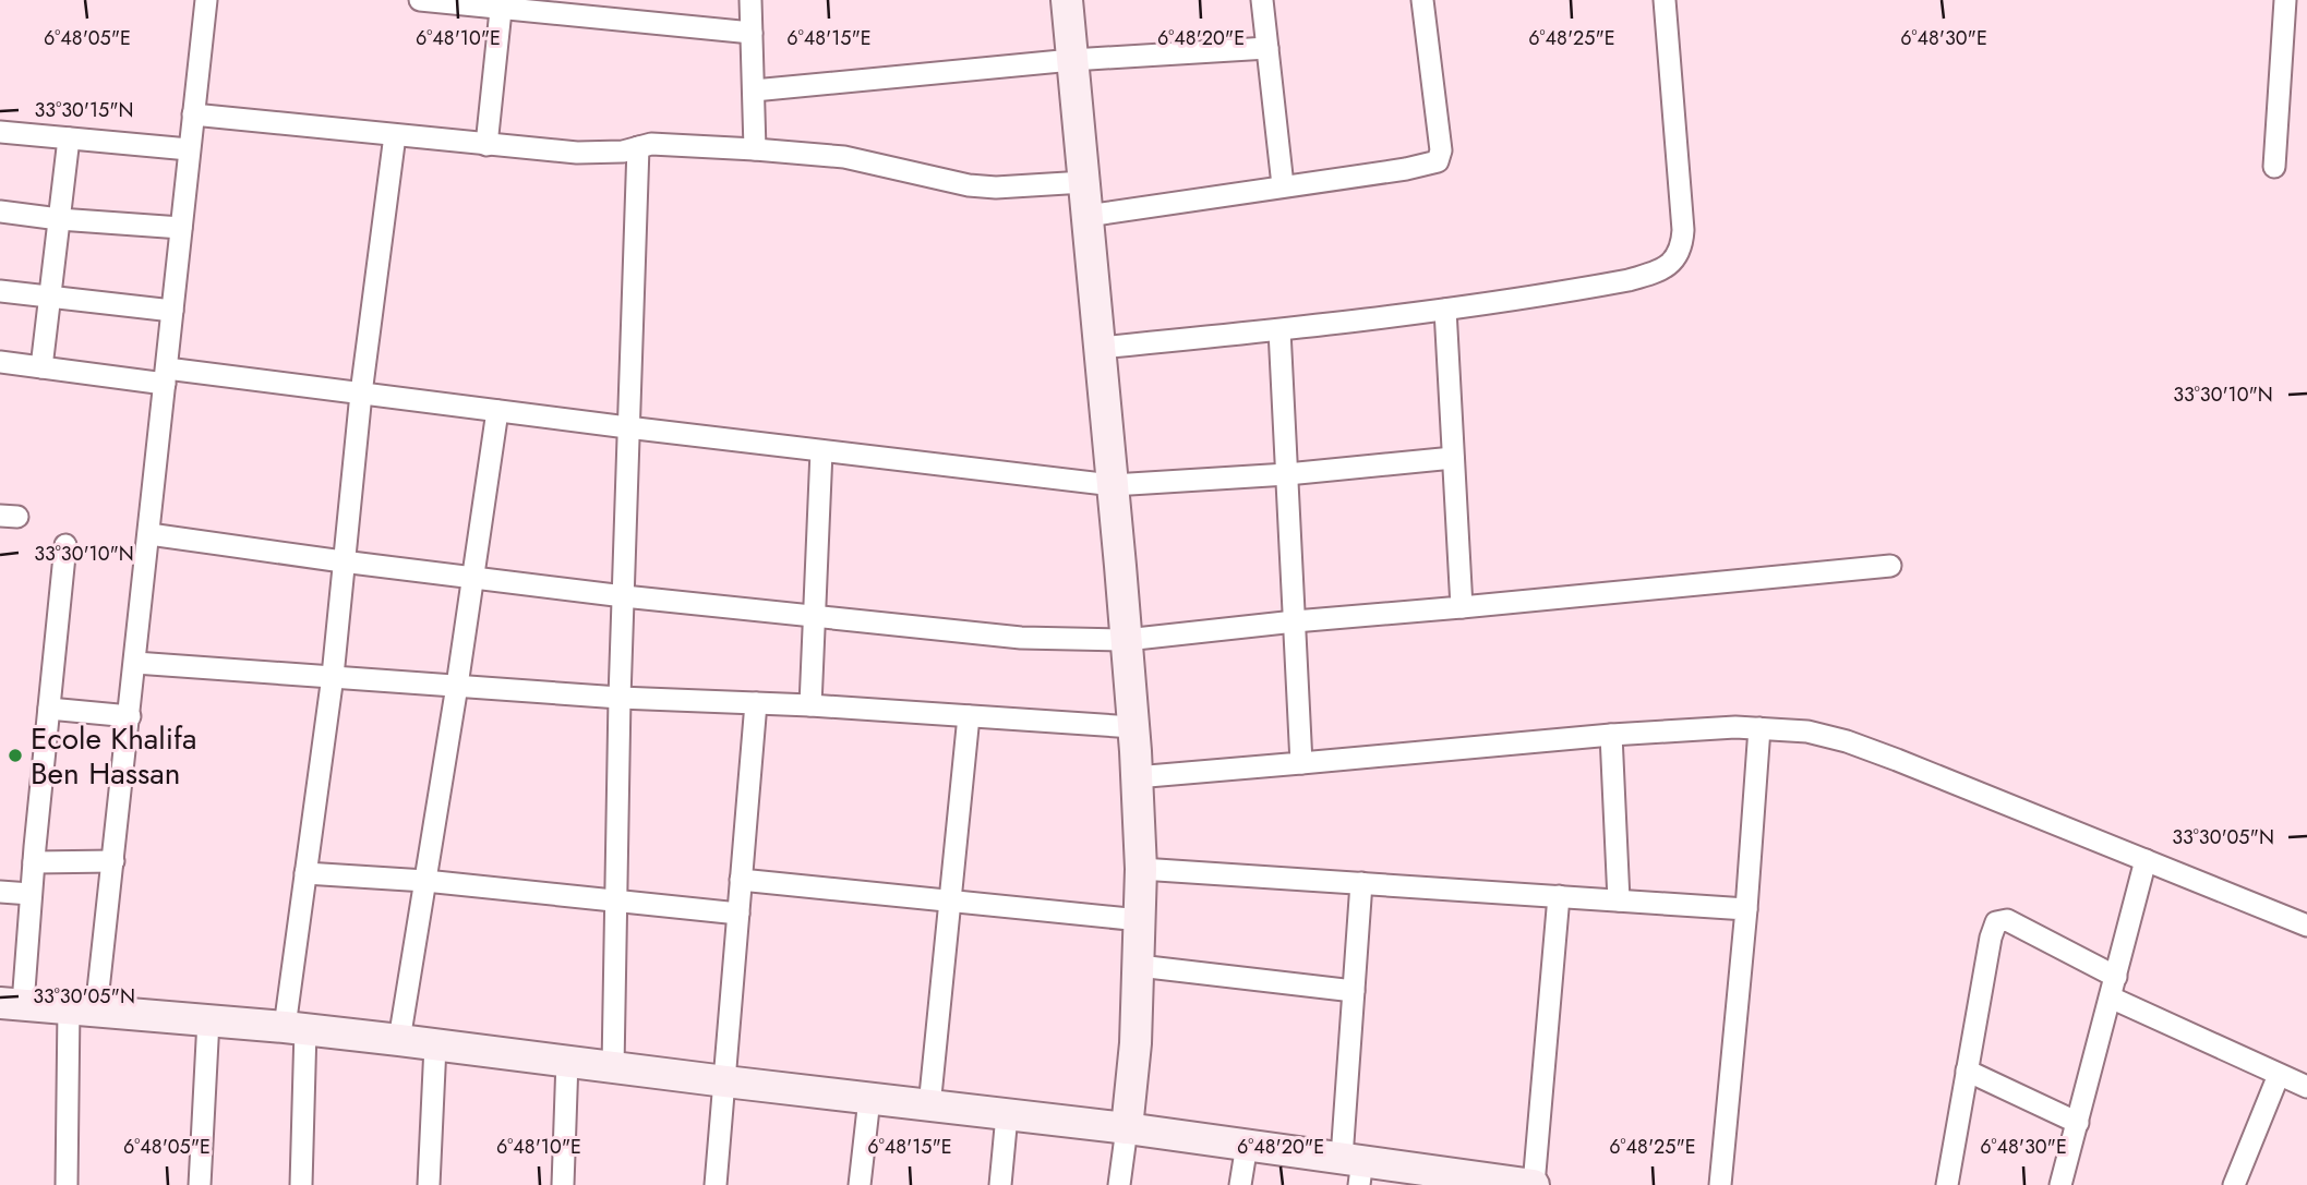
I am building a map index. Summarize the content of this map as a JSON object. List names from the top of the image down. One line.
{"places":["Ecole Khalifa Ben Hassan"],"coordinates":["6°48'05\"E","6°48'10\"E","6°48'15\"E","6°48'20\"E","6°48'25\"E","6°48'30\"E","33°30'15\"N","33°30'10\"N","33°30'05\"N"]}
